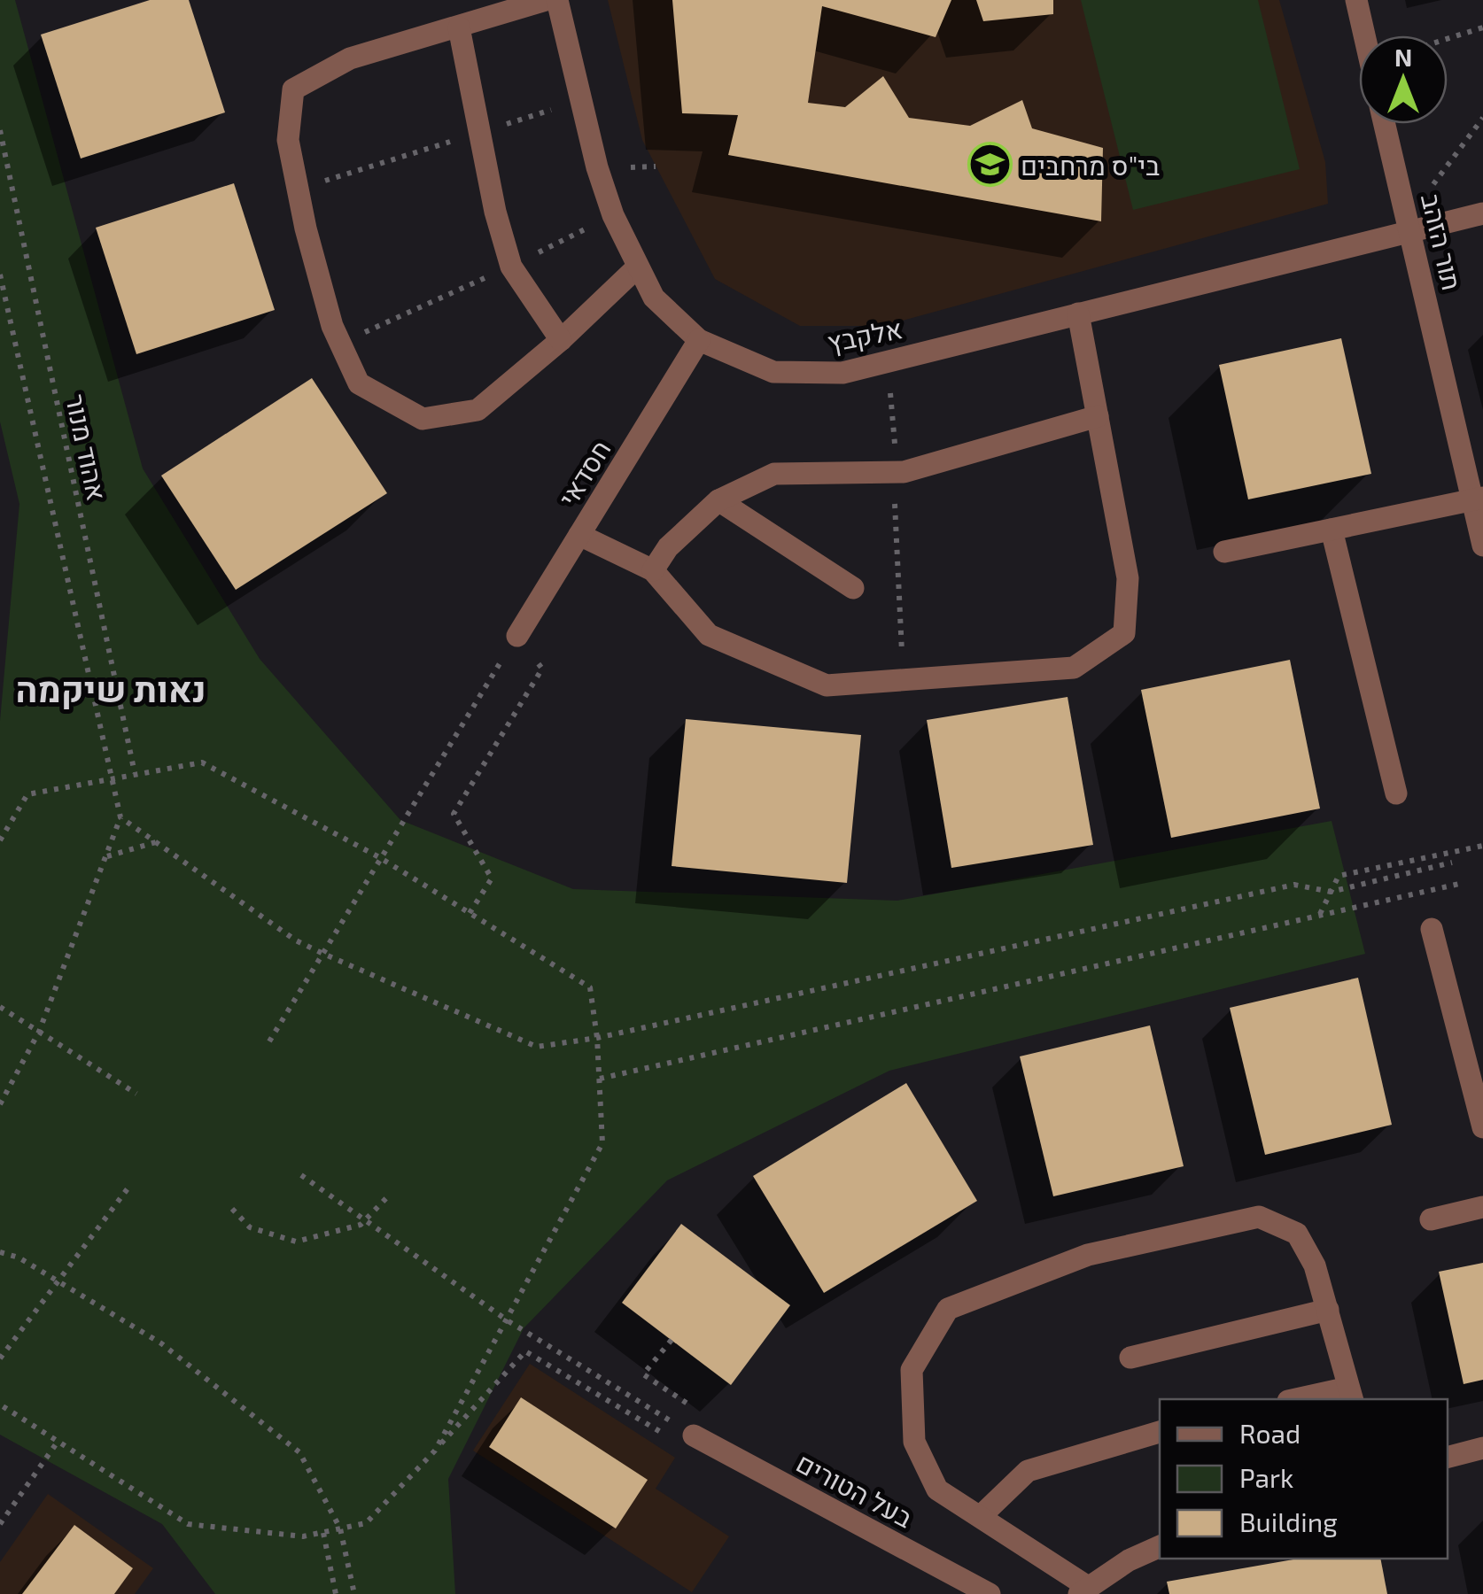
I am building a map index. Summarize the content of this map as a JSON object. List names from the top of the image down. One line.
{"streets":{"street":["תור הזהב","אלקבץ","חסדאי","בעל הטורים"],"path":["אהוד מנור"]},"crossings":[["תור הזהב","אלקבץ"],["אלקבץ","חסדאי"]],"districts":["נאות שיקמה"],"places":{"school or university":["בי\"ס מרחבים"]},"legend":["Road","Park","Building"],"north":"top"}
